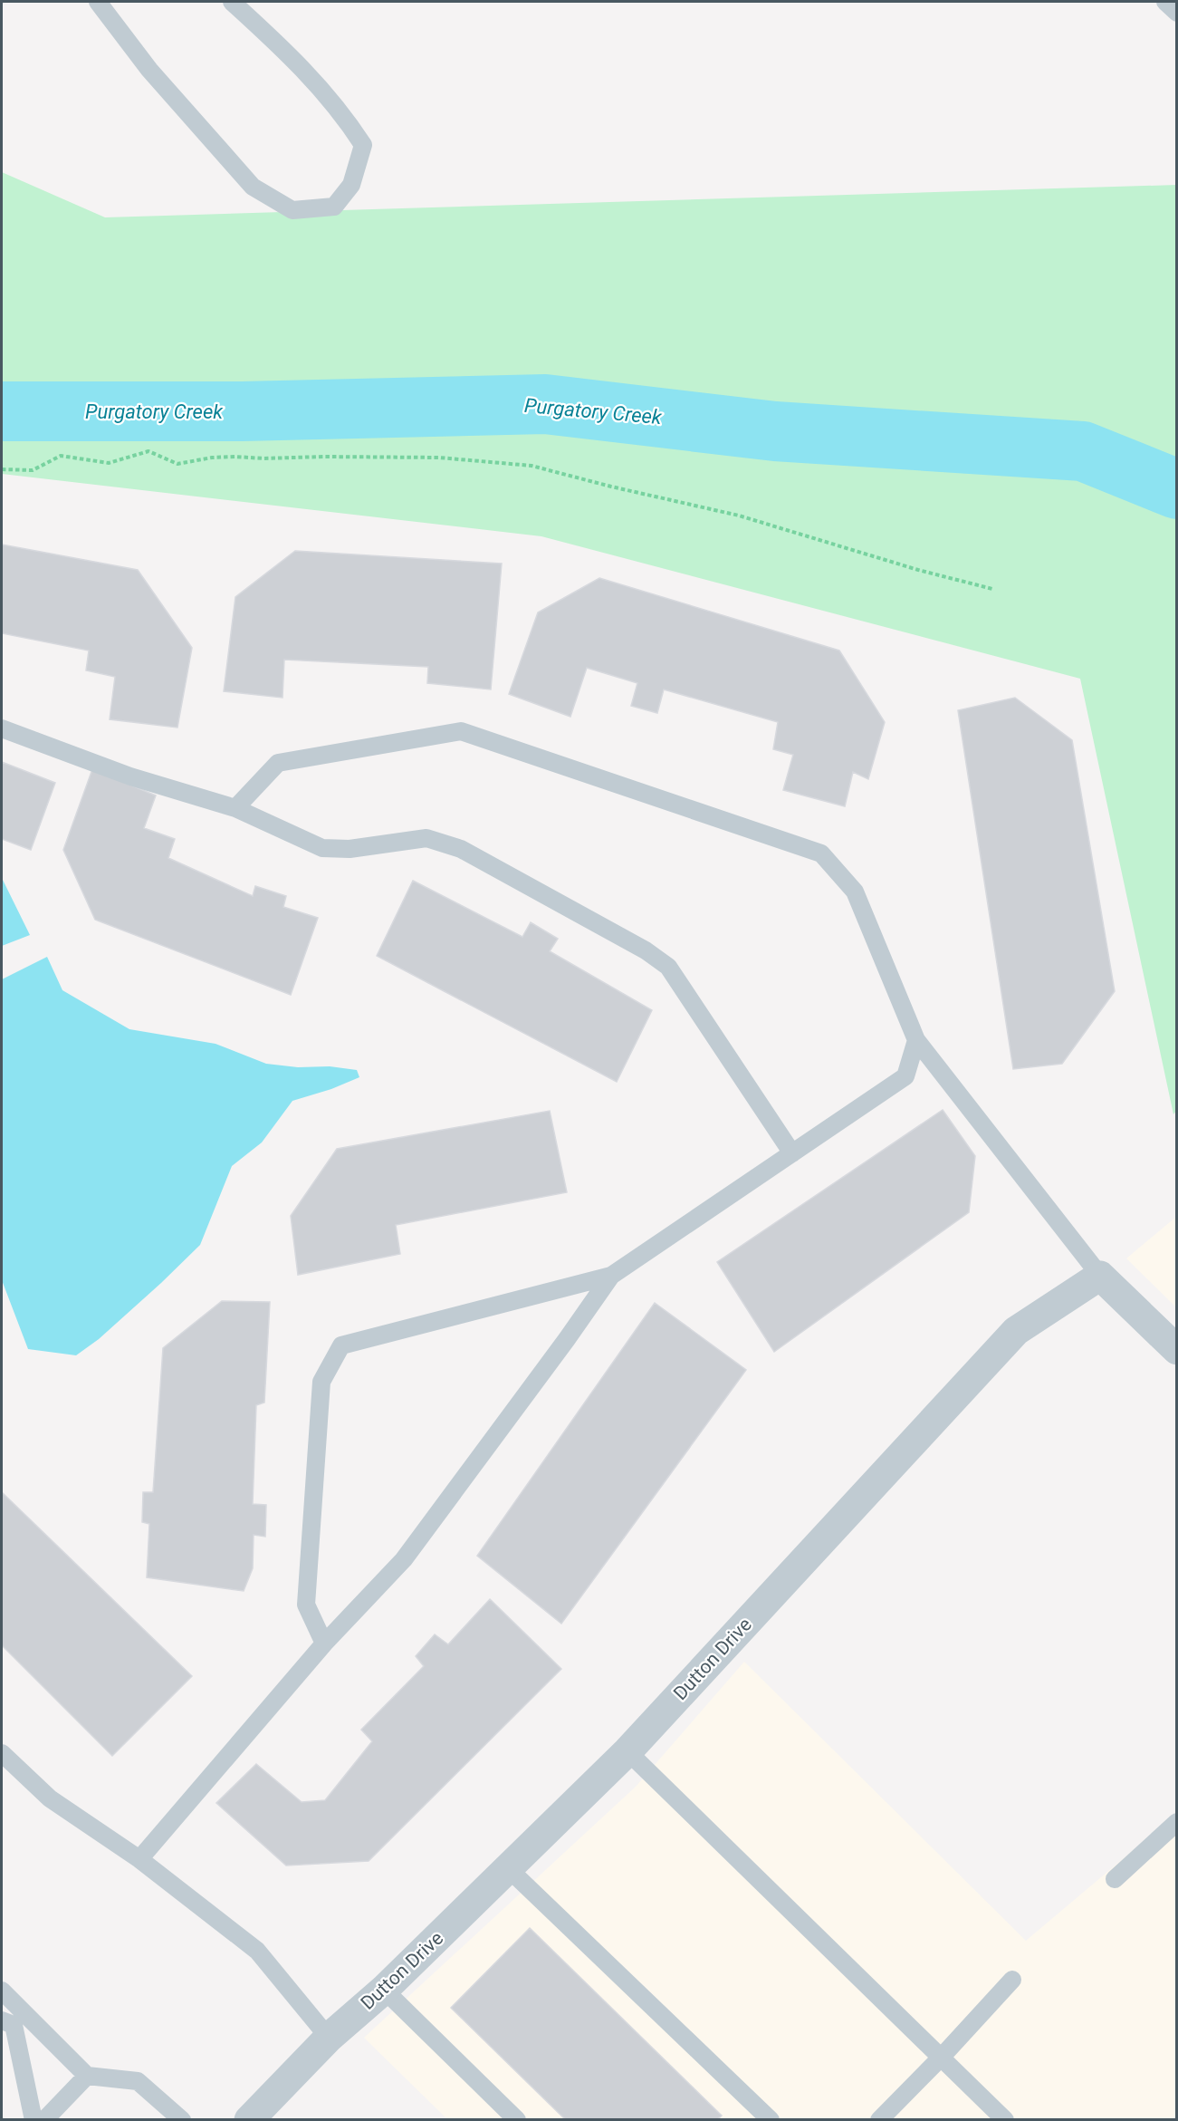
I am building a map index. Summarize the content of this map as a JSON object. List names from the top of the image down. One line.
{"streets":{"street":["Dutton Drive"]},"water":["Purgatory Creek"]}
